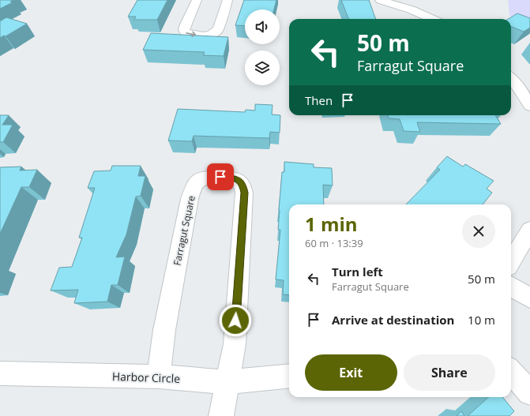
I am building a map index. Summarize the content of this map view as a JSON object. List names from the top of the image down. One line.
{"streets":{"street":["Farragut Square","Harbor Circle"]},"crossings":[["Farragut Square","Harbor Circle"]],"page":{"turn":["50 m","Farragut Square"],"then":"Then","heading":["1 min","60 m · 13:39"],"list":[{"name":"Turn left","note":"Farragut Square","value":"50 m"},{"name":"Arrive at destination","value":"10 m"}],"buttons":["Exit","Share"]}}
